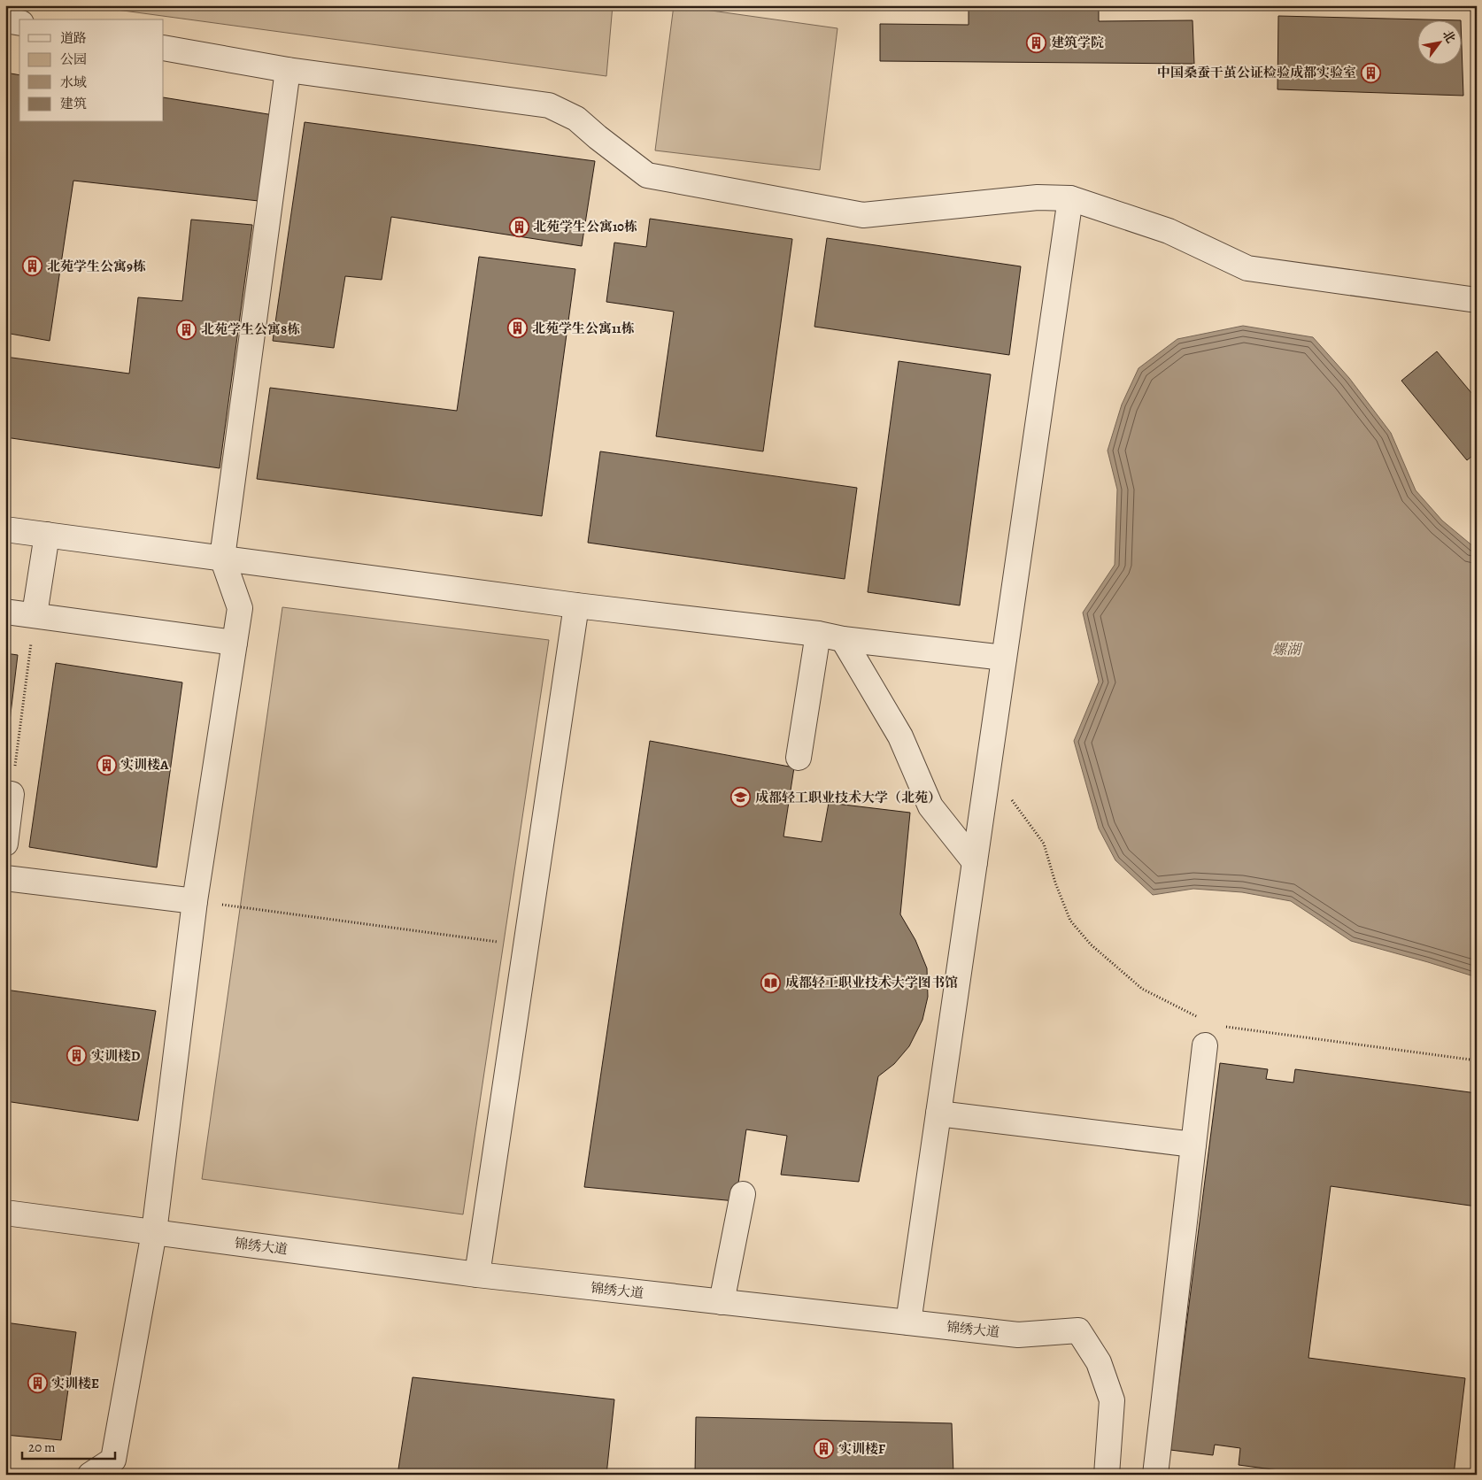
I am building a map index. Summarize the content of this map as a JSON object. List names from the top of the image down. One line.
{"streets":{"lane":["锦绣大道"]},"water":["螺湖"],"places":{"building":["建筑学院","中国桑蚕干茧公证检验成都实验室","北苑学生公寓10栋","北苑学生公寓9栋","北苑学生公寓11栋","北苑学生公寓8栋","实训楼A","实训楼D","实训楼E","实训楼F"],"school or university":["成都轻工职业技术大学（北苑）"],"library":["成都轻工职业技术大学图书馆"]},"legend":["道路","公园","水域","建筑"],"scale_bar":"20 m","north":"top right"}
